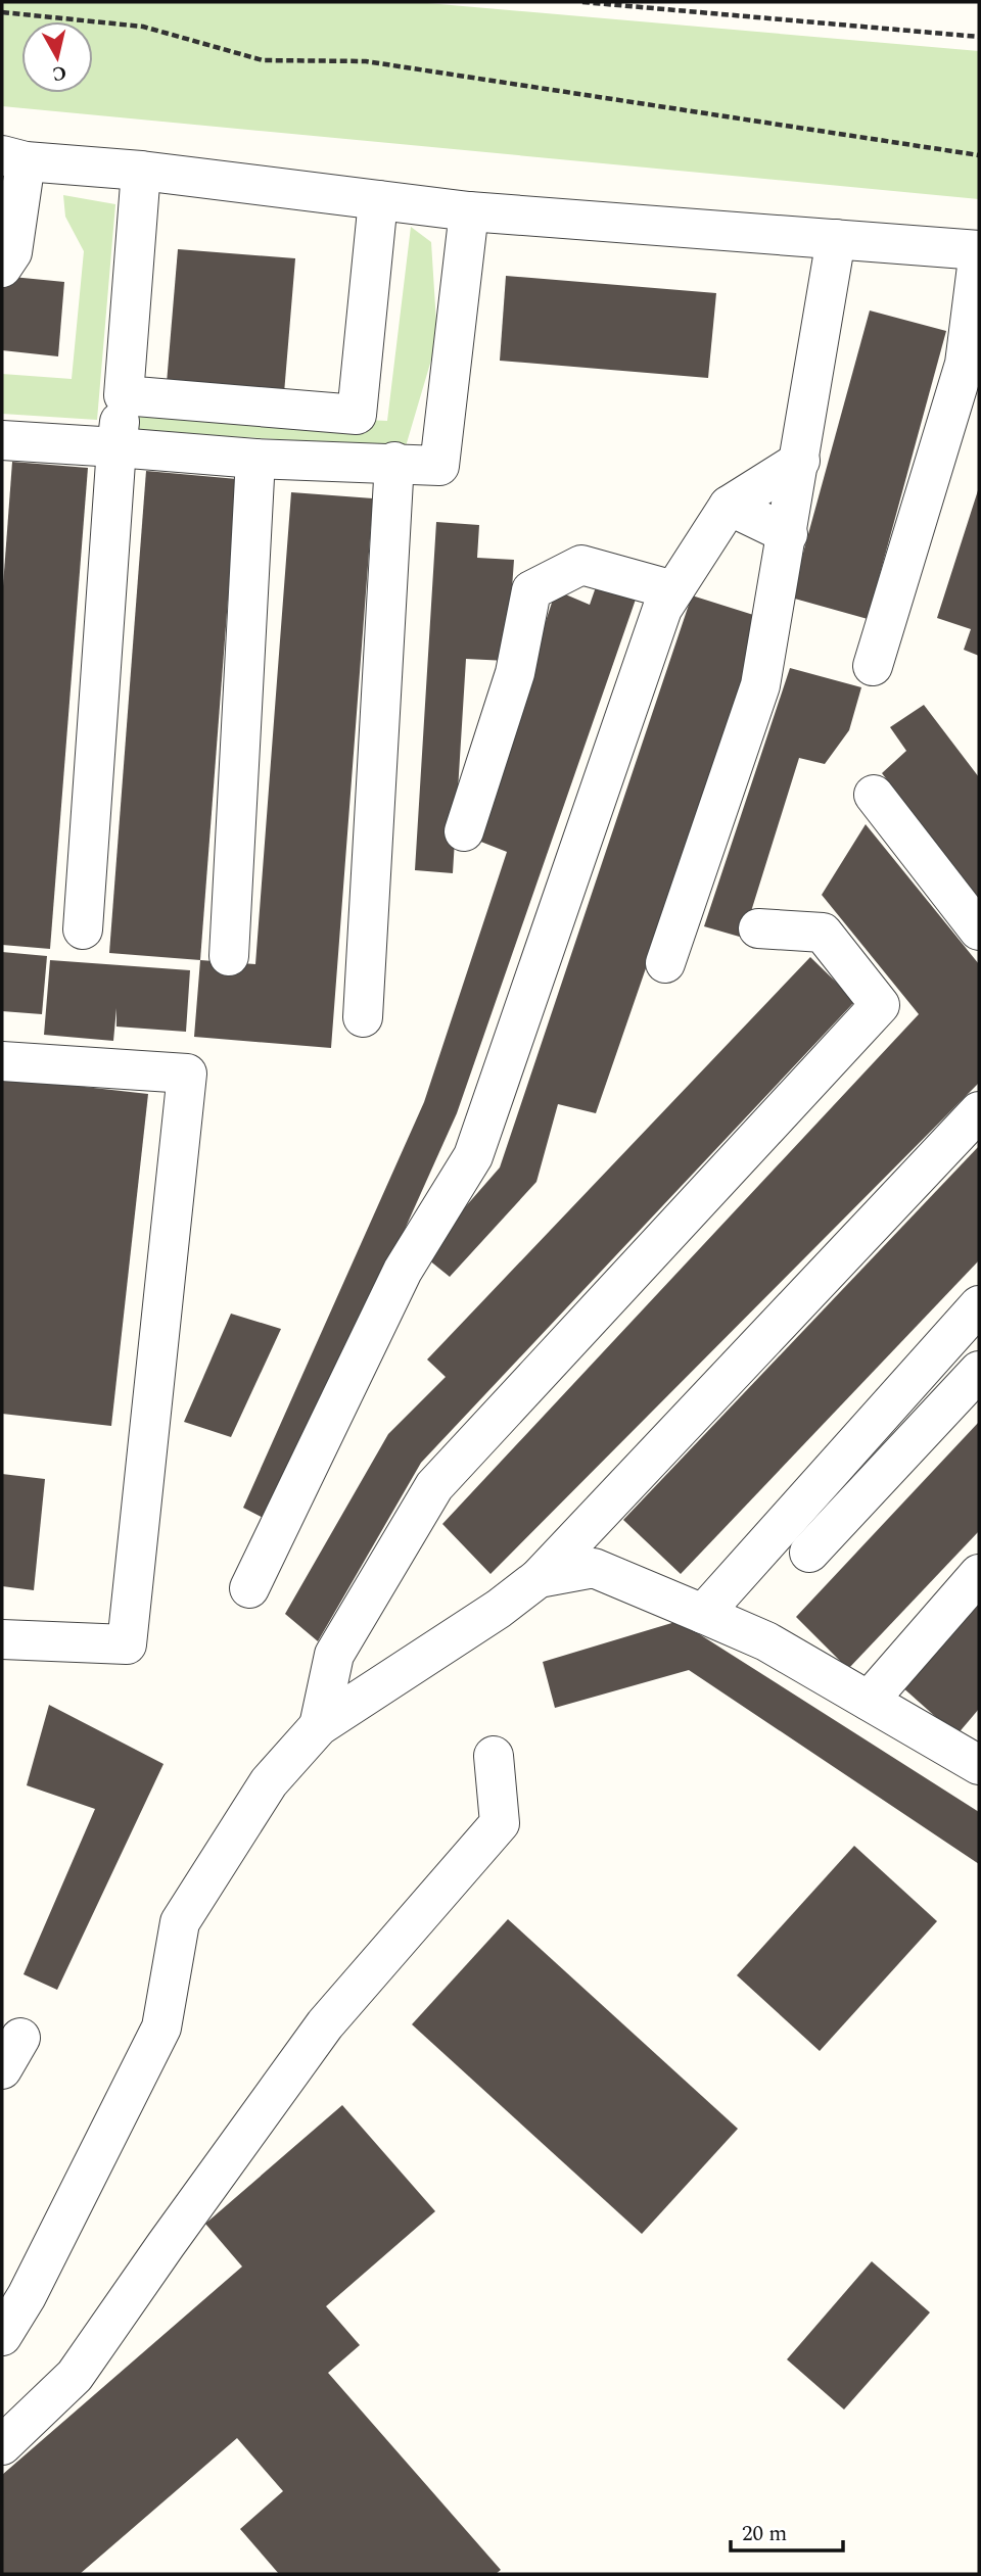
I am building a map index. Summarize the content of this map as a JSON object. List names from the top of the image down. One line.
{"scale_bar":"20 m","north":"bottom"}
